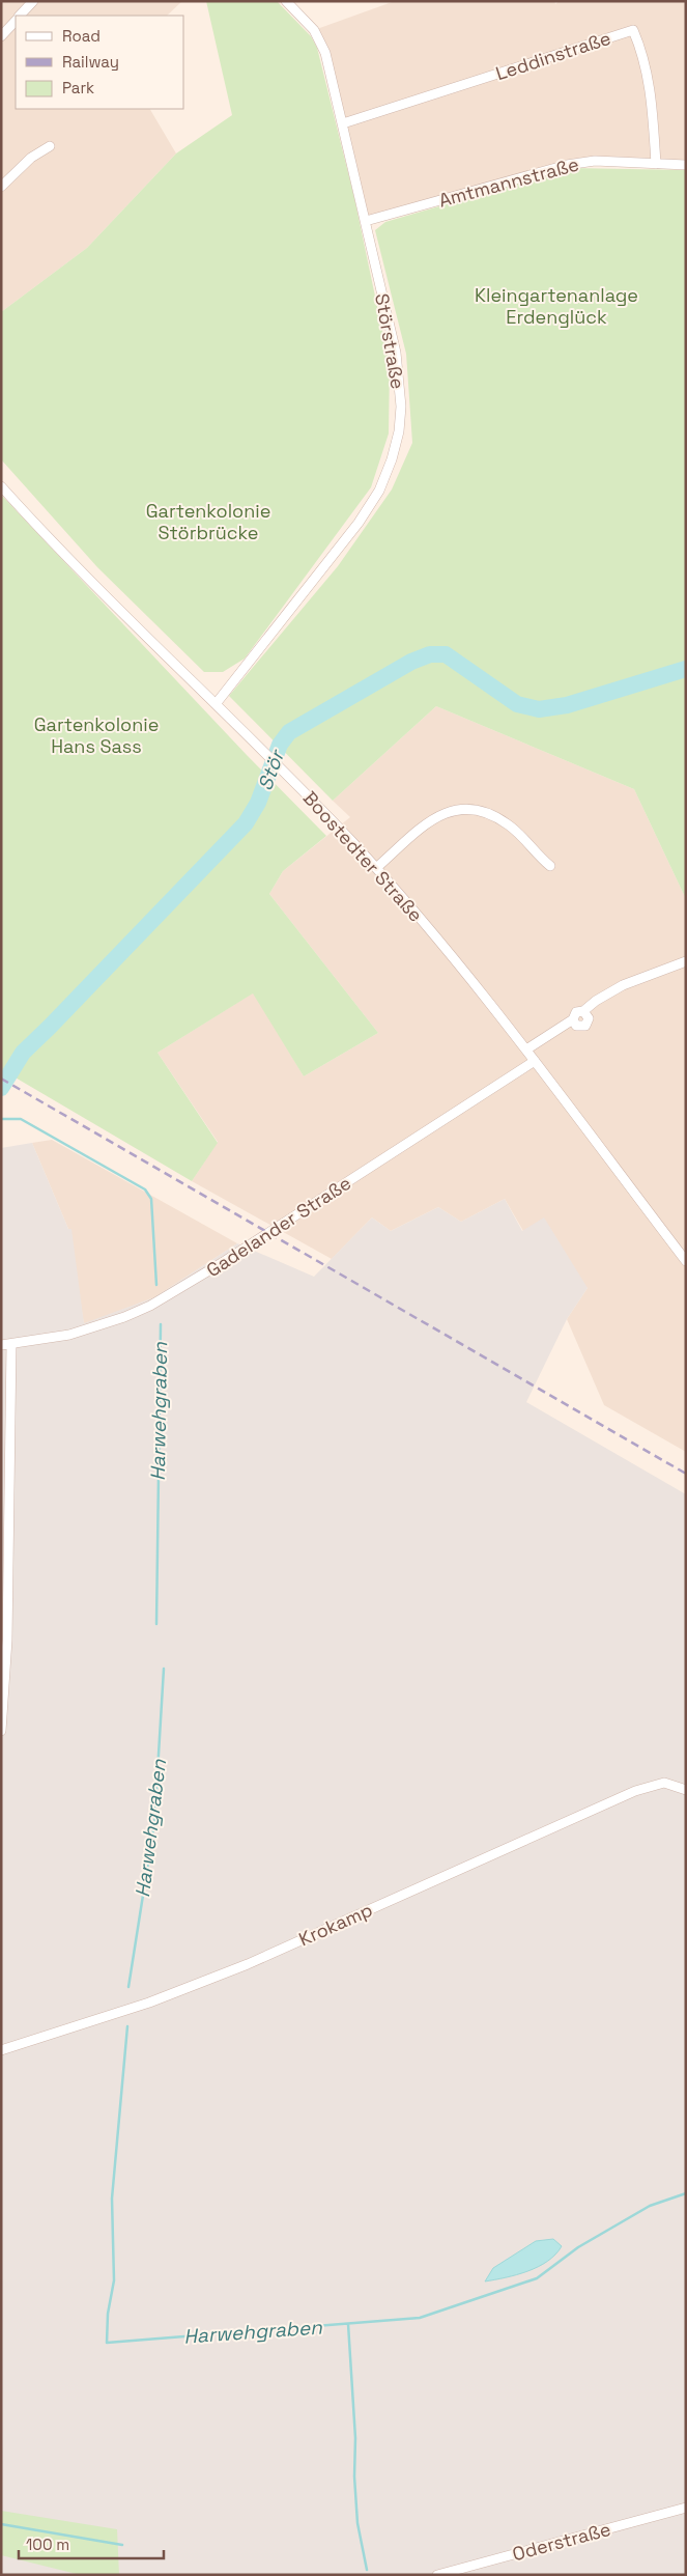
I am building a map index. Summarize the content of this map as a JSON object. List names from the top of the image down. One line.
{"streets":{"street":["Leddinstraße","Amtmannstraße","Störstraße","Boostedter Straße","Gadelander Straße","Krokamp","Oderstraße"]},"crossings":[["Leddinstraße","Amtmannstraße"],["Leddinstraße","Störstraße"],["Amtmannstraße","Störstraße"],["Störstraße","Boostedter Straße"],["Boostedter Straße","Gadelander Straße"]],"water":["Stör","Harwehgraben"],"parks":["Kleingartenanlage Erdenglück","Gartenkolonie Störbrücke","Gartenkolonie Hans Sass"],"legend":["Road","Railway","Park"],"scale_bar":"100 m"}
